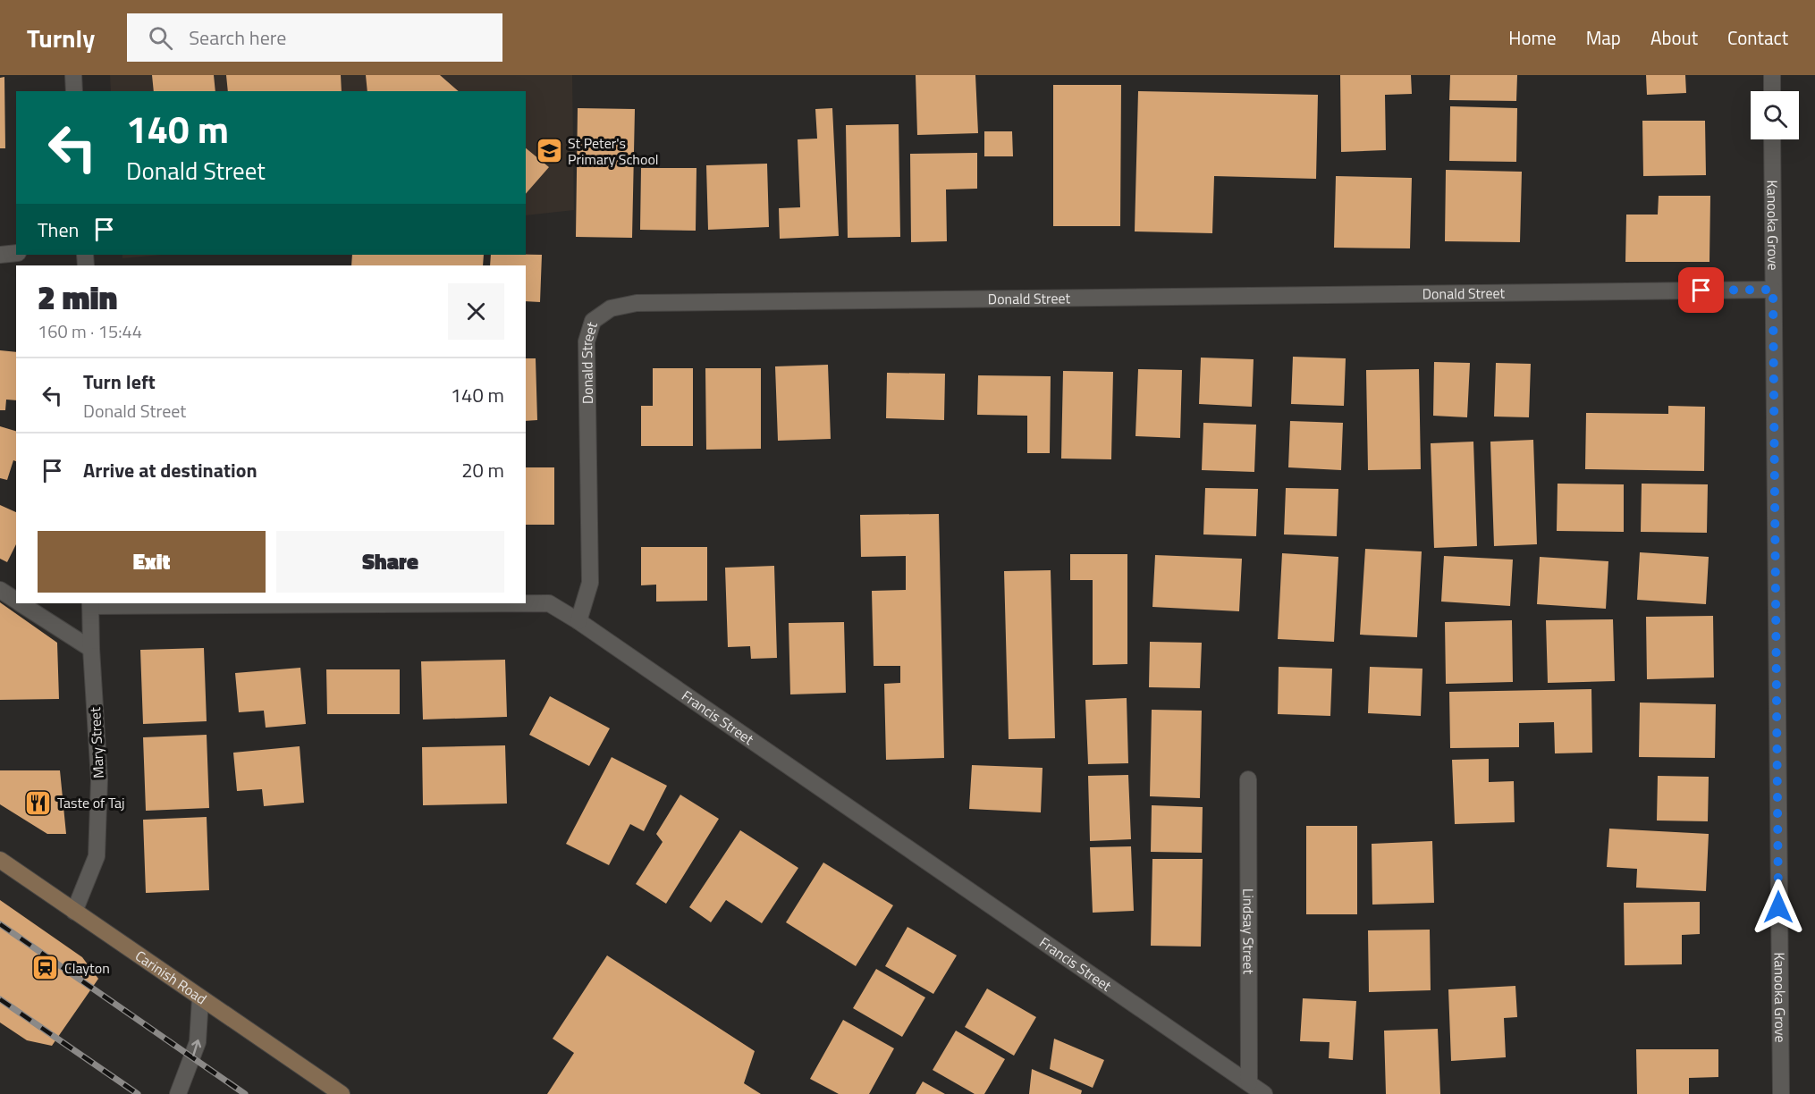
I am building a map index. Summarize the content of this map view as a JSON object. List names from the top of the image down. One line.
{"streets":{"street":["Kanooka Grove","Donald Street","Francis Street","Mary Street","Lindsay Street","Carinish Road"]},"crossings":[["Kanooka Grove","Donald Street"],["Donald Street","Francis Street"],["Francis Street","Mary Street"],["Francis Street","Lindsay Street"],["Mary Street","Carinish Road"]],"places":{"school or university":["St Peter's Primary School"],"restaurant":["Taste of Taj"],"station":["Clayton"]},"page":{"header":"Turnly","search":"Search here","nav":["Home","Map","About","Contact"],"turn":["140 m","Donald Street"],"then":"Then","heading":["2 min","160 m · 15:44"],"list":[{"name":"Turn left","note":"Donald Street","value":"140 m"},{"name":"Arrive at destination","value":"20 m"}],"buttons":["Exit","Share"]}}
